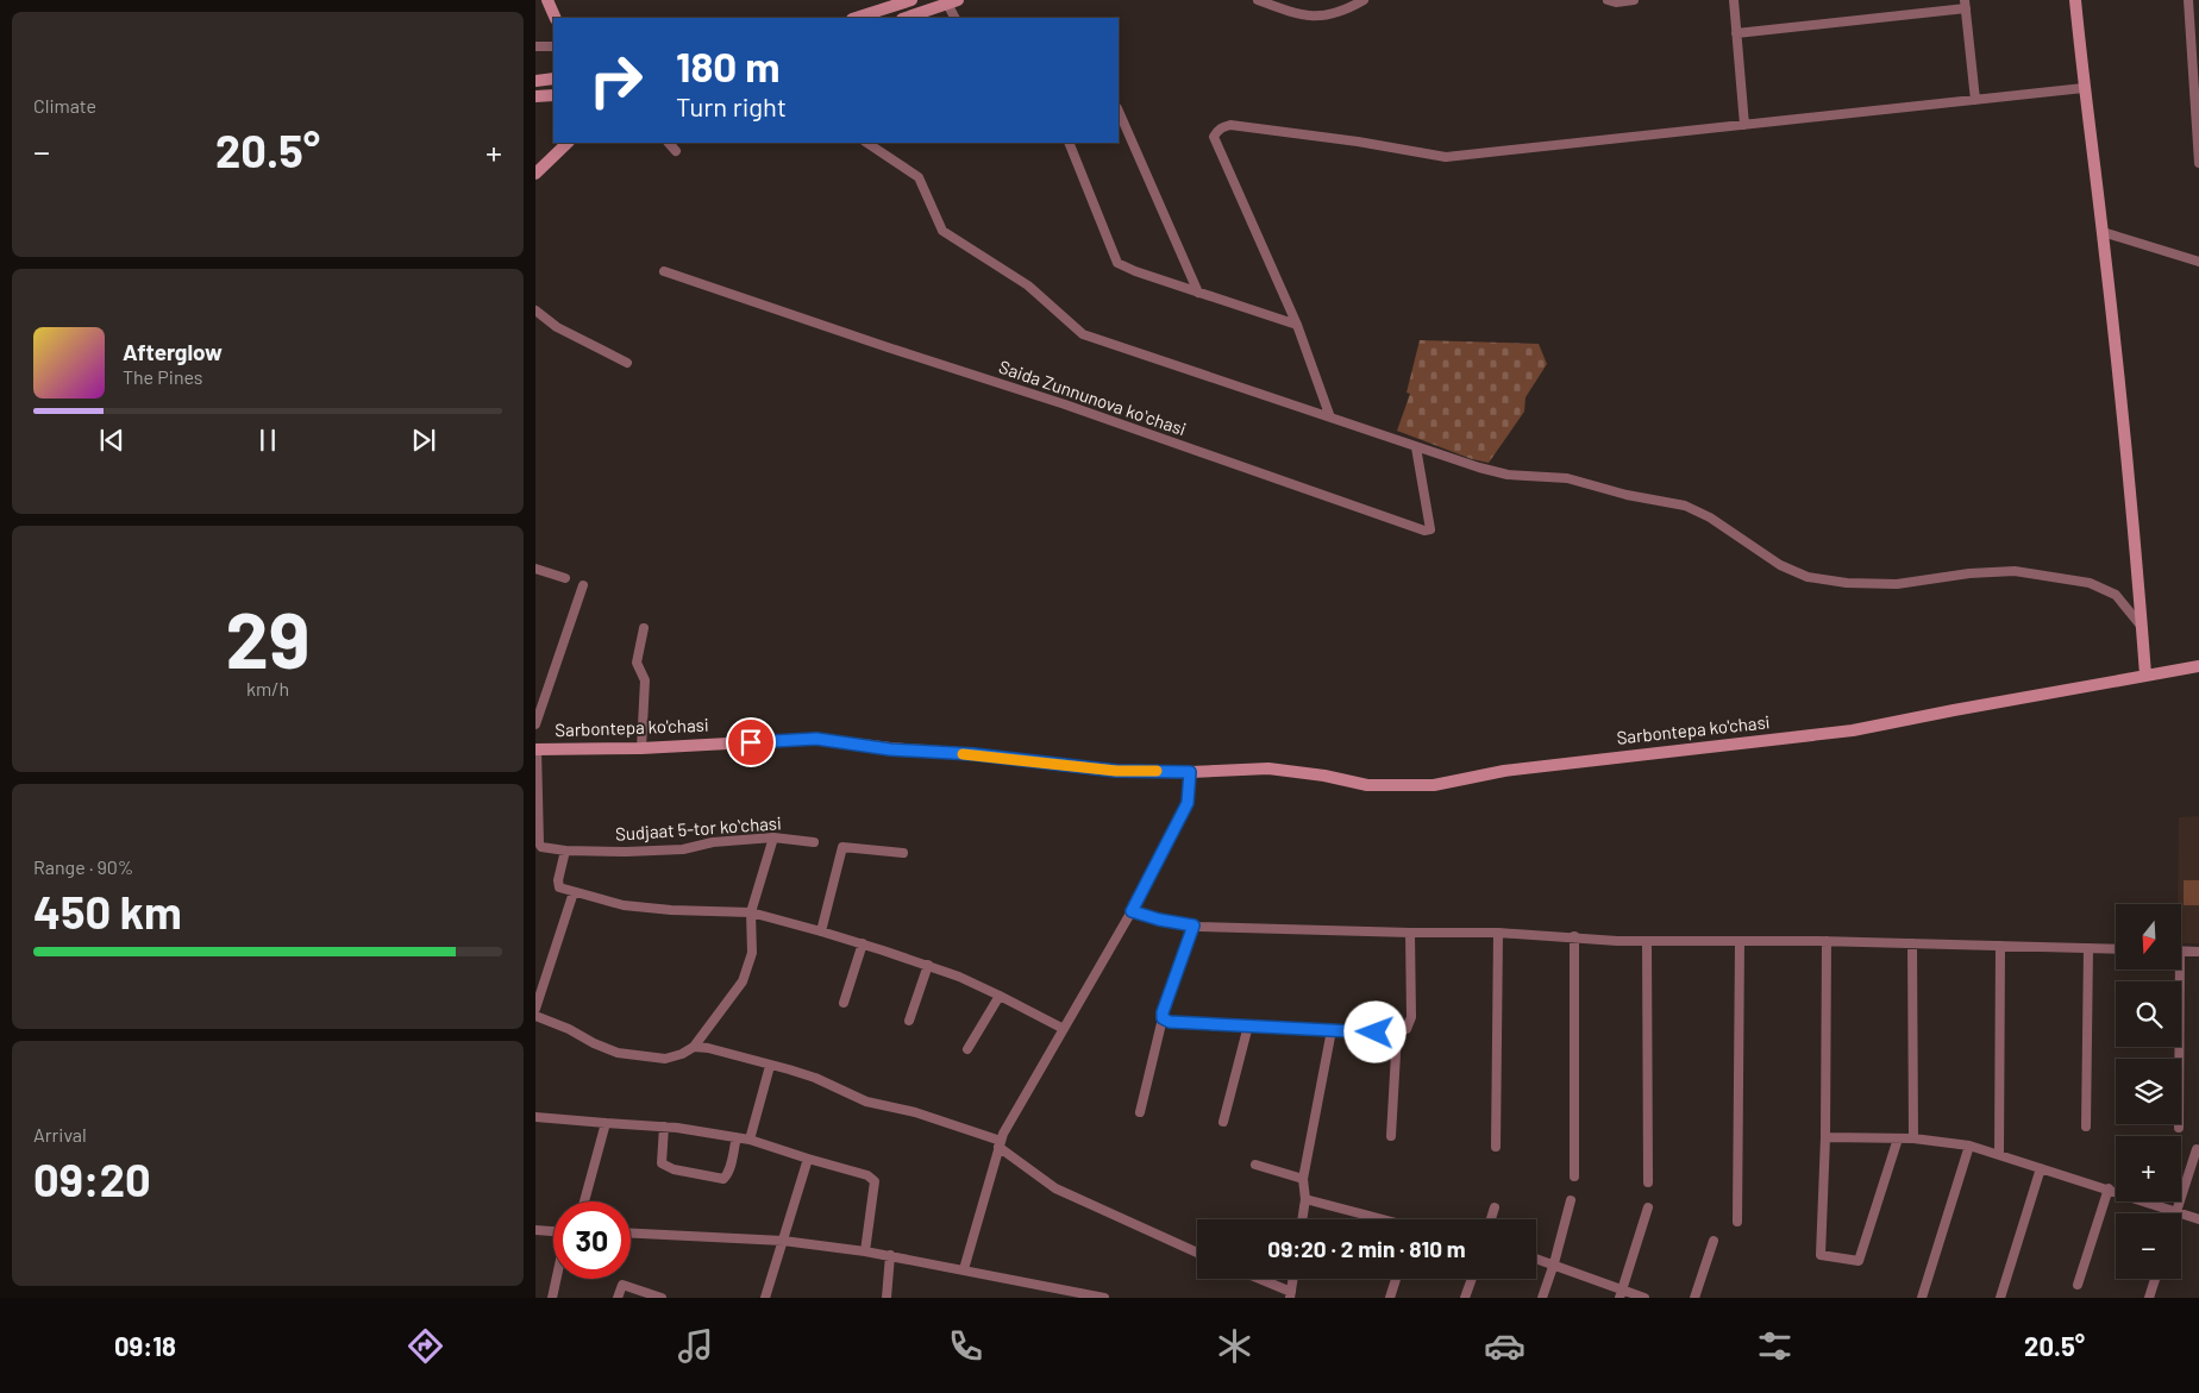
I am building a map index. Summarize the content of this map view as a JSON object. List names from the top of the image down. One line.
{"streets":{"street":["Saida Zunnunova koʻchasi","Sarbontepa ko'chasi","Sudjaat 5-tor koʻchasi"]},"crossings":[["Sarbontepa ko'chasi","Sudjaat 5-tor koʻchasi"]],"north":"bottom","page":{"tile":["Climate",["29","km/h"],["Range · 90%","450 km"],["Arrival","09:20"]],"turn":["180 m","Turn right"],"heat":["−","20.5°","+"],"song":["Afterglow","The Pines"],"map_buttons":["+","−"],"limit":"30","trip":"09:20 · 2 min · 810 m","tabs":["09:18","20.5°"]}}
